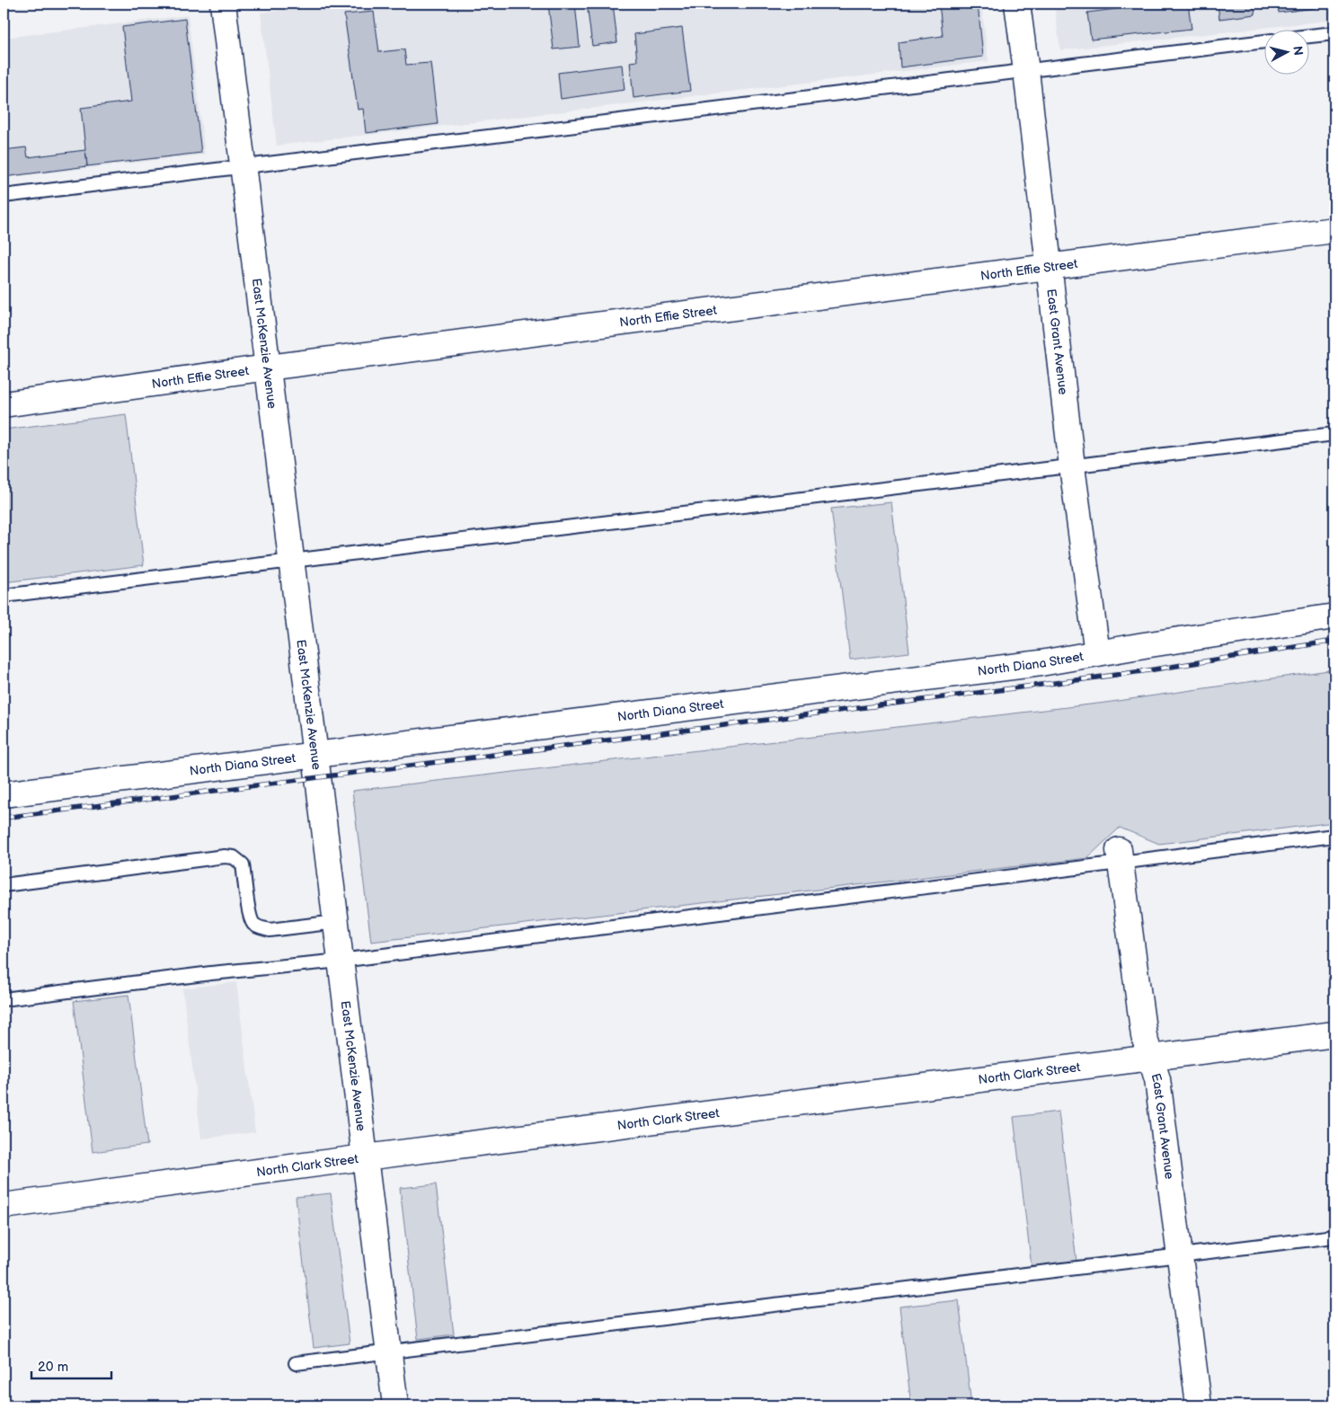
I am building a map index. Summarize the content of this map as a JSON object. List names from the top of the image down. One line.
{"streets":{"street":["North Effie Street","East Grant Avenue","East McKenzie Avenue","North Diana Street","North Clark Street"]},"crossings":[["North Effie Street","East Grant Avenue"],["North Effie Street","East McKenzie Avenue"],["East Grant Avenue","North Diana Street"],["East Grant Avenue","North Clark Street"],["East McKenzie Avenue","North Diana Street"],["East McKenzie Avenue","North Clark Street"]],"scale_bar":"20 m","north":"right"}
